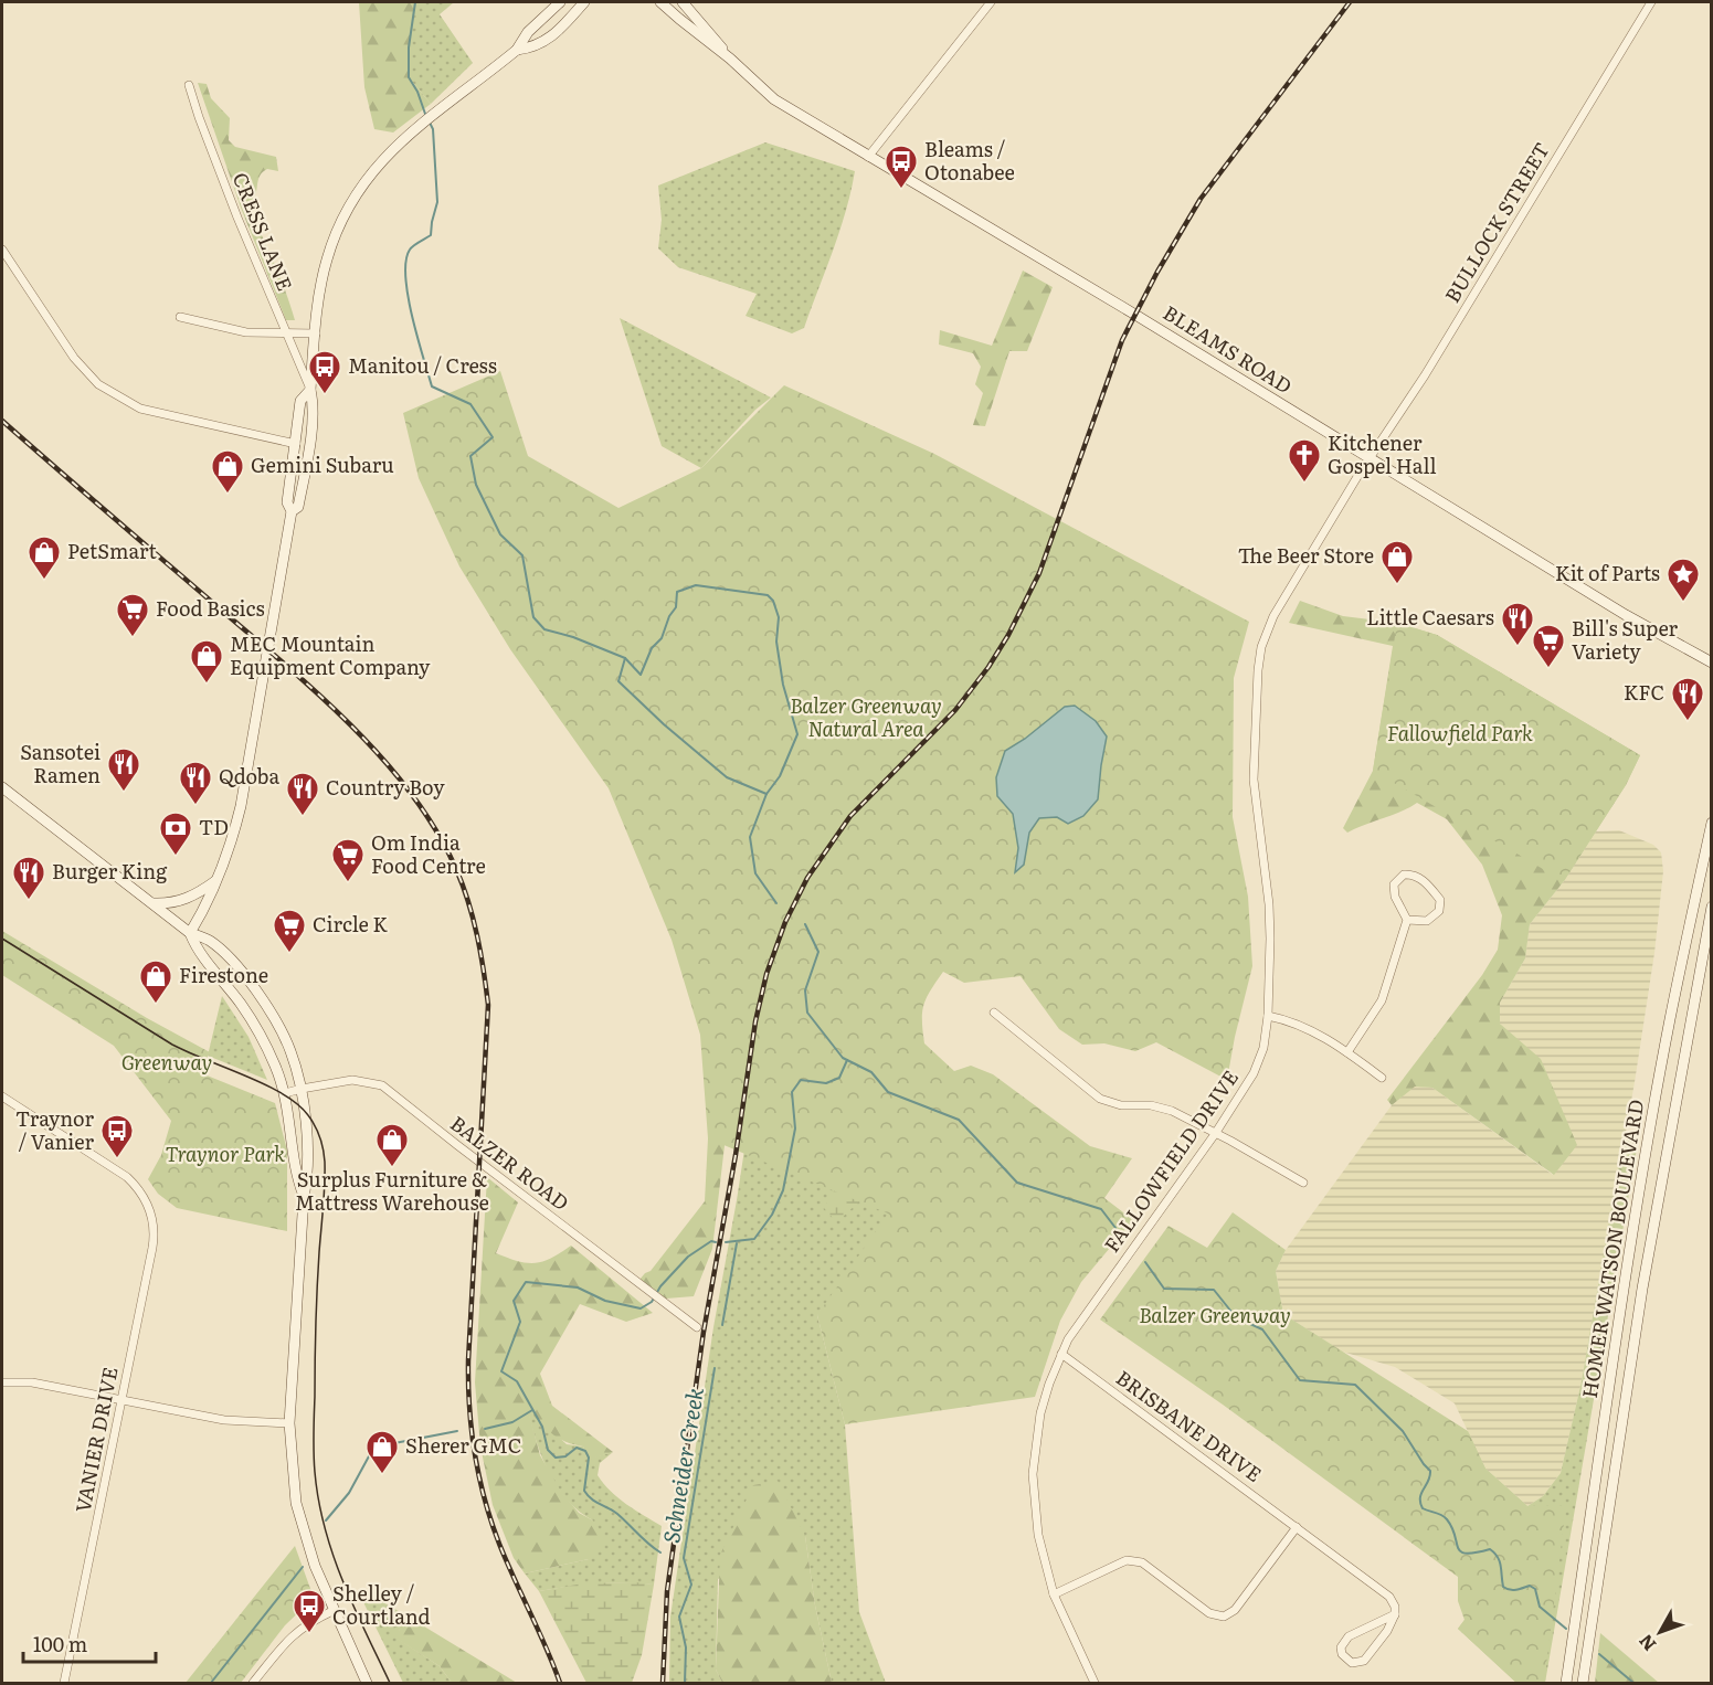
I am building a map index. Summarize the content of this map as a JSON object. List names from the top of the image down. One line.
{"streets":{"main road":["BLEAMS ROAD","HOMER WATSON BOULEVARD"],"street":["BULLOCK STREET","CRESS LANE","FALLOWFIELD DRIVE","BALZER ROAD","BRISBANE DRIVE","VANIER DRIVE"]},"crossings":[["BULLOCK STREET","BLEAMS ROAD"],["BULLOCK STREET","FALLOWFIELD DRIVE"],["BLEAMS ROAD","FALLOWFIELD DRIVE"],["FALLOWFIELD DRIVE","BRISBANE DRIVE"]],"water":["Schneider Creek"],"parks":["Balzer Greenway Natural Area","Fallowfield Park","Greenway","Traynor Park","Balzer Greenway"],"places":{"bus stop":["Bleams / Otonabee","Manitou / Cress","Traynor / Vanier","Shelley / Courtland"],"church":["Kitchener Gospel Hall"],"shop":["Gemini Subaru","PetSmart","The Beer Store","MEC Mountain Equipment Company","Firestone","Surplus Furniture & Mattress Warehouse","Sherer GMC"],"place":["Kit of Parts"],"supermarket":["Food Basics","Bill's Super Variety","Om India Food Centre","Circle K"],"restaurant":["Little Caesars","KFC","Sansotei Ramen","Qdoba","Country Boy","Burger King"],"bank":["TD"]},"scale_bar":"100 m","north":"bottom left"}
